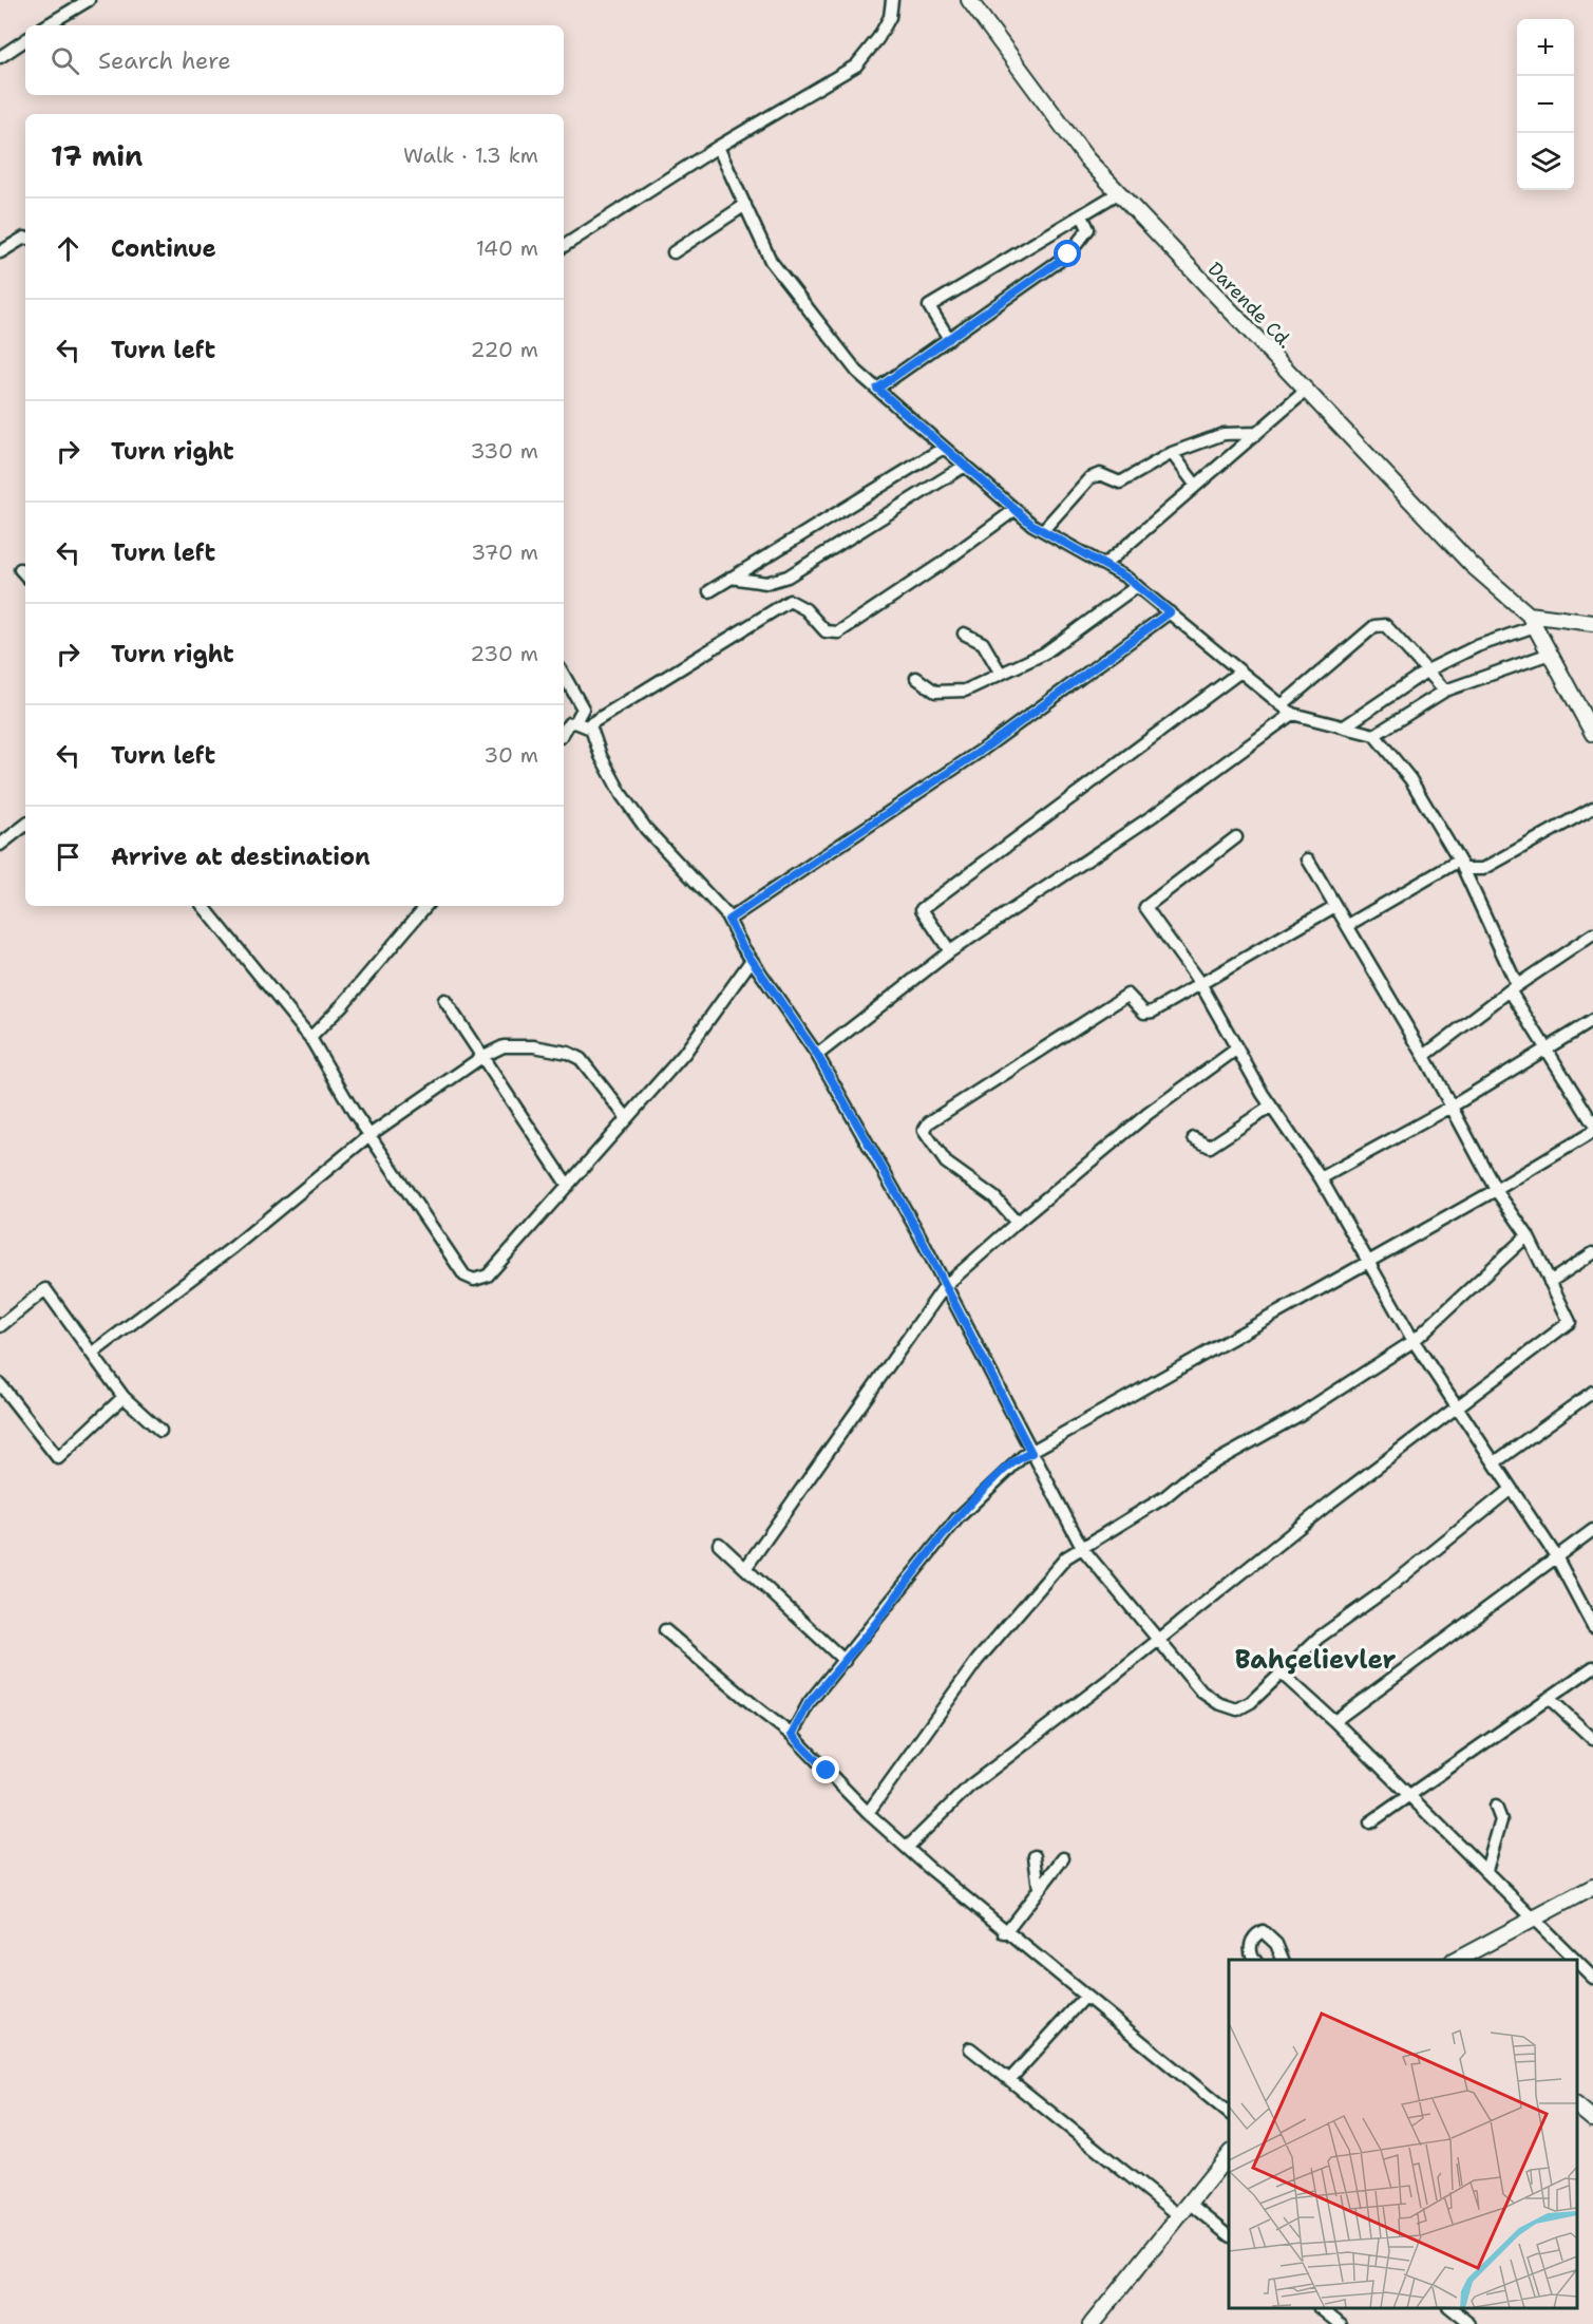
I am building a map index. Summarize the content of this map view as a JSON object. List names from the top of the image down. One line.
{"streets":{"street":["Darende Cd."]},"districts":["Bahçelievler"],"page":{"map_buttons":["+","−"],"search":"Search here","heading":["17 min","Walk · 1.3 km"],"list":[["Continue","140 m"],["Turn left","220 m"],["Turn right","330 m"],["Turn left","370 m"],["Turn right","230 m"],["Turn left","30 m"],"Arrive at destination"]}}
